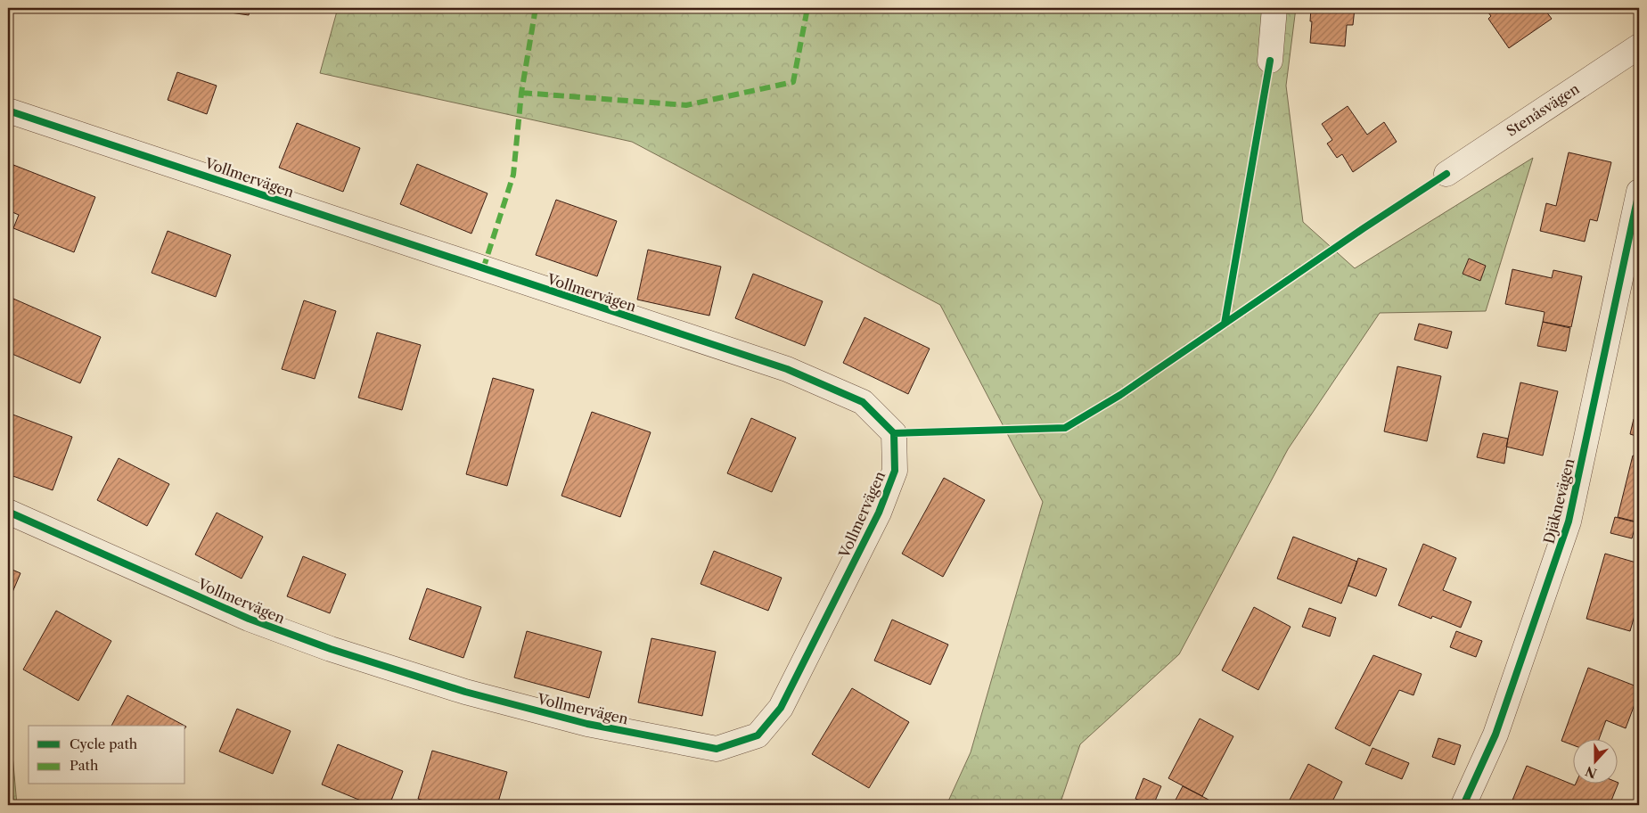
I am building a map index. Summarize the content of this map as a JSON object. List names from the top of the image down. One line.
{"streets":{"street":["Stenåsvägen","Vollmervägen","Djäknevägen"]},"legend":["Cycle path","Path"],"north":"bottom"}
